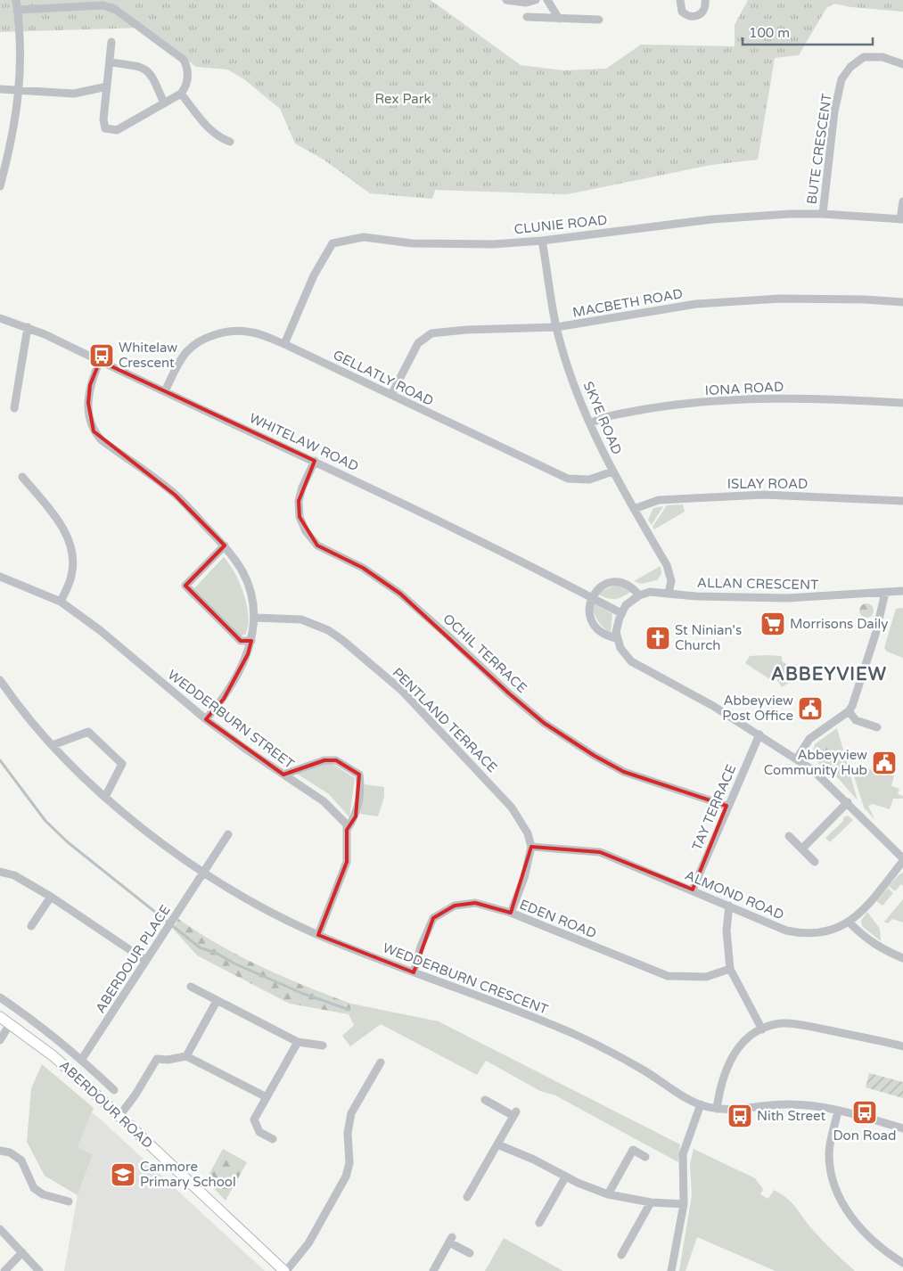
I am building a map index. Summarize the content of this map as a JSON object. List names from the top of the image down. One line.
{"streets":{"main road":["ABERDOUR ROAD"],"street":["BUTE CRESCENT","CLUNIE ROAD","MACBETH ROAD","GELLATLY ROAD","IONA ROAD","SKYE ROAD","WHITELAW ROAD","ISLAY ROAD","ALLAN CRESCENT","OCHIL TERRACE","WEDDERBURN STREET","PENTLAND TERRACE","TAY TERRACE","ALMOND ROAD","EDEN ROAD","ABERDOUR PLACE","WEDDERBURN CRESCENT"]},"crossings":[["BUTE CRESCENT","CLUNIE ROAD"],["CLUNIE ROAD","GELLATLY ROAD"],["CLUNIE ROAD","SKYE ROAD"],["MACBETH ROAD","GELLATLY ROAD"],["MACBETH ROAD","SKYE ROAD"],["GELLATLY ROAD","SKYE ROAD"],["GELLATLY ROAD","WHITELAW ROAD"],["IONA ROAD","SKYE ROAD"],["SKYE ROAD","ISLAY ROAD"],["SKYE ROAD","ALLAN CRESCENT"],["WHITELAW ROAD","OCHIL TERRACE"],["OCHIL TERRACE","TAY TERRACE"],["PENTLAND TERRACE","ALMOND ROAD"],["TAY TERRACE","ALMOND ROAD"],["EDEN ROAD","WEDDERBURN CRESCENT"],["ABERDOUR PLACE","WEDDERBURN CRESCENT"],["ABERDOUR PLACE","ABERDOUR ROAD"]],"districts":["ABBEYVIEW"],"parks":["Rex Park"],"places":{"bus stop":["Whitelaw Crescent","Don Road","Nith Street"],"supermarket":["Morrisons Daily"],"church":["St Ninian's Church"],"public building":["Abbeyview Post Office","Abbeyview Community Hub"],"school or university":["Canmore Primary School"]},"scale_bar":"100 m"}
